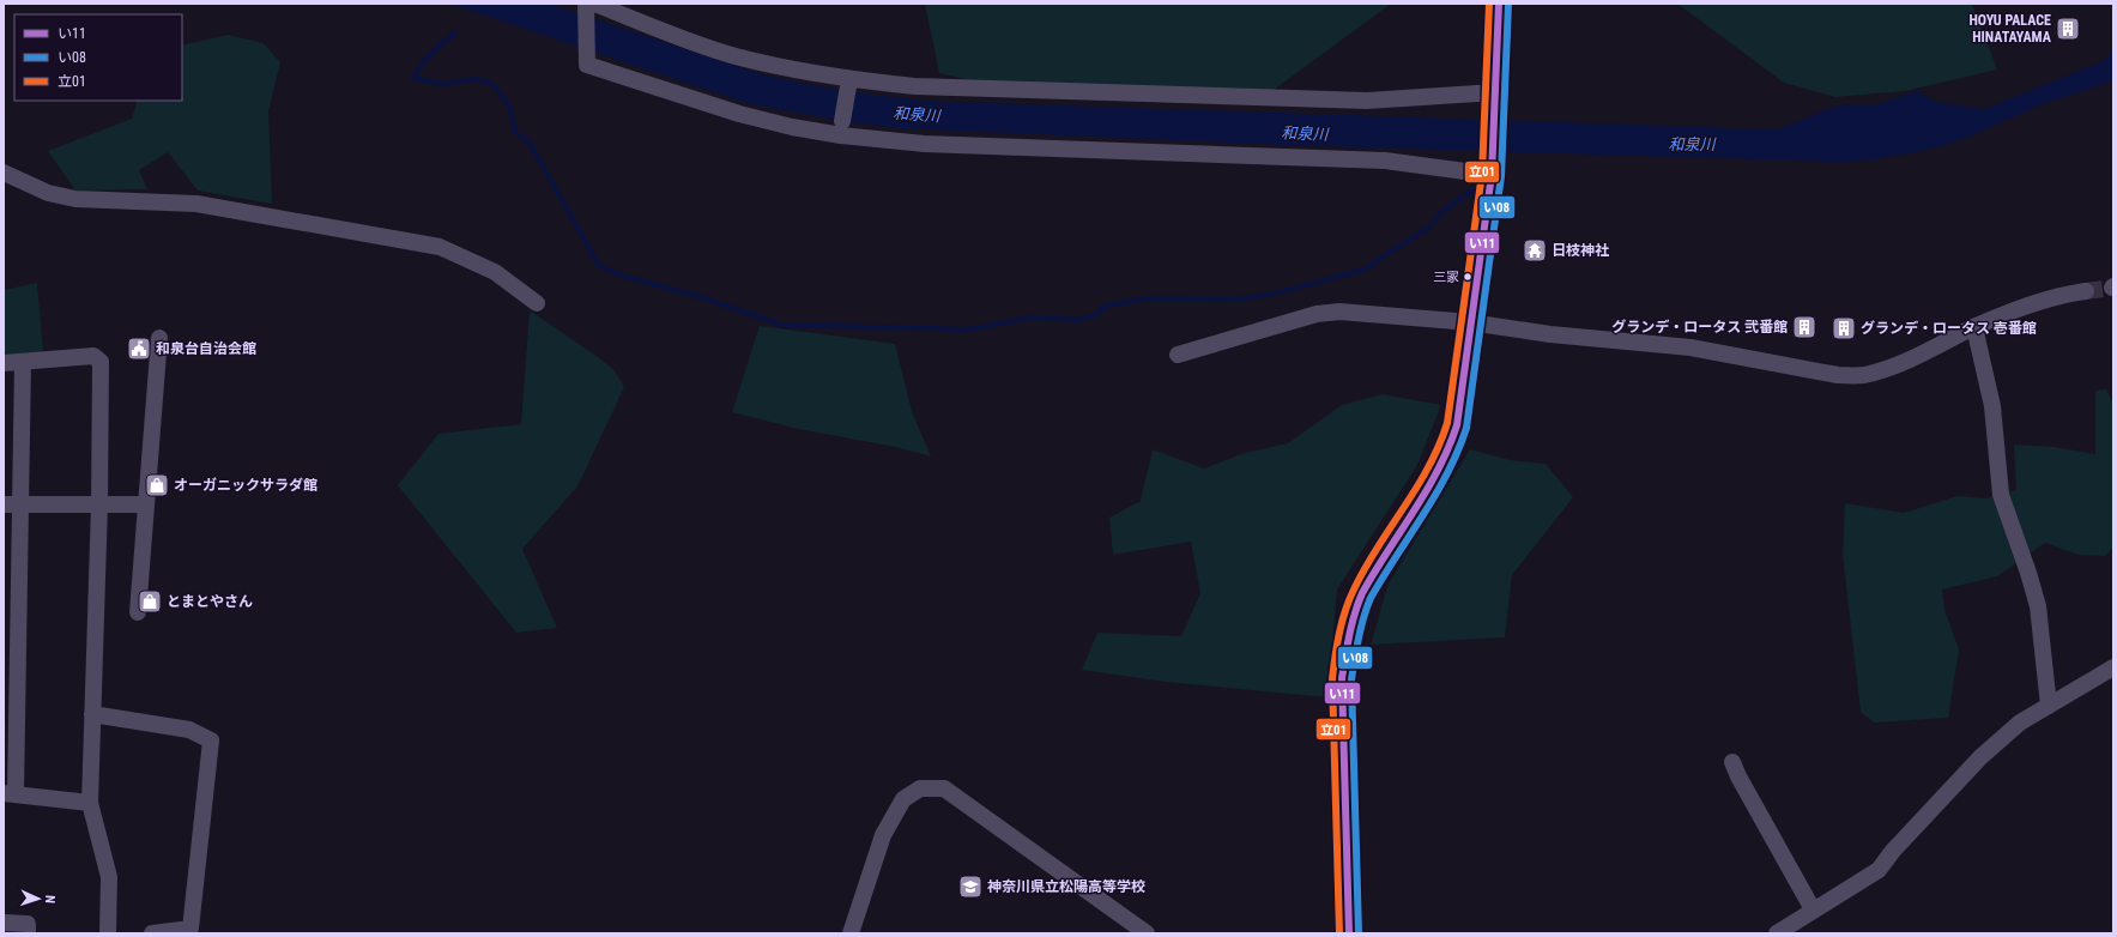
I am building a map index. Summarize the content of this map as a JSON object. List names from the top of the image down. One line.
{"water":["和泉川"],"places":{"building":["HOYU PALACE HINATAYAMA","グランデ・ロータス 弐番館","グランデ・ロータス 壱番館"],"temple":["日枝神社"],"other":["三家"],"public building":["和泉台自治会館"],"shop":["オーガニックサラダ館","とまとやさん"],"school or university":["神奈川県立松陽高等学校"]},"lines":["transit line い11","transit line い08","transit line 立01"],"legend":["い11","い08","立01"],"north":"right"}
